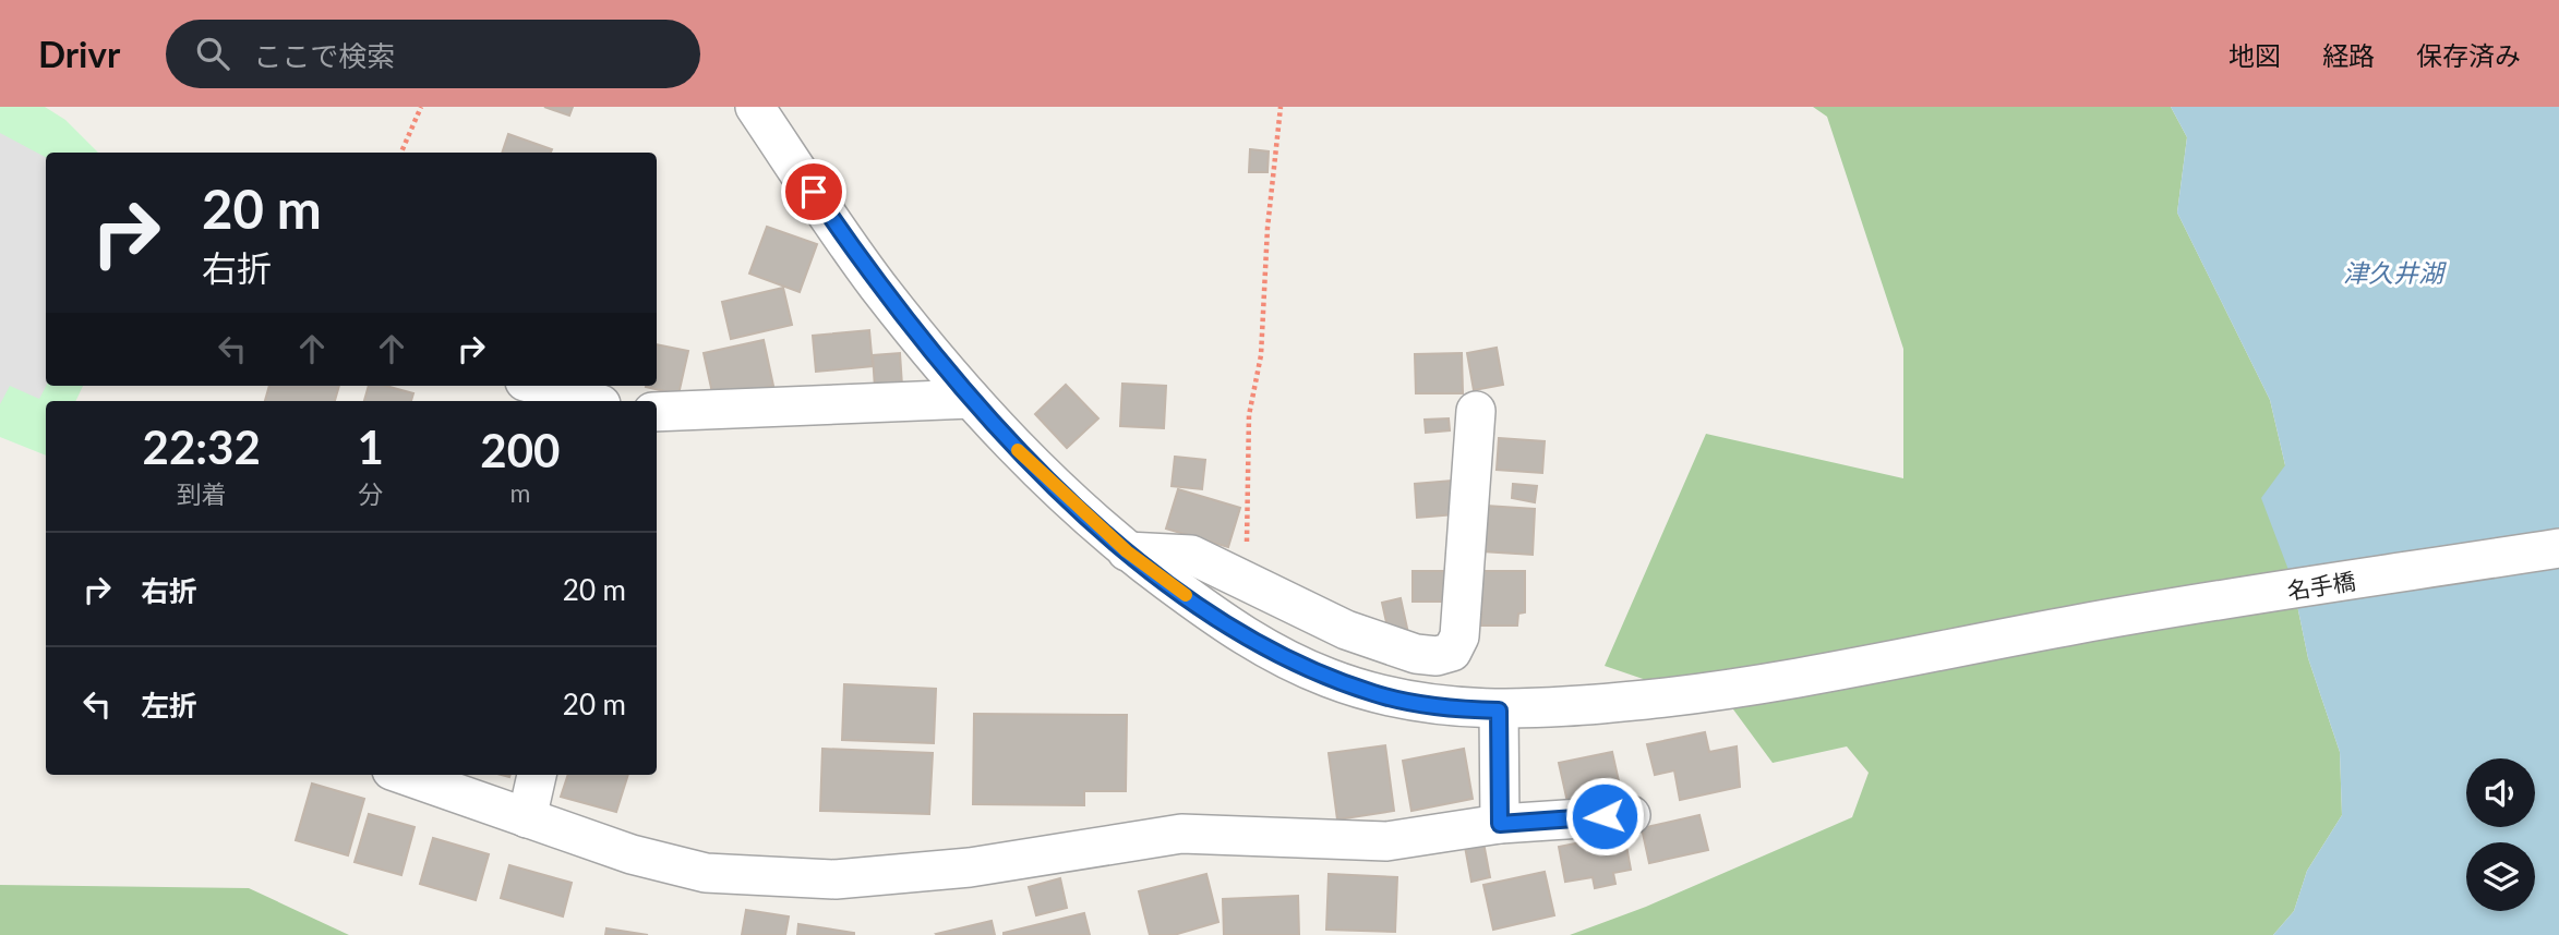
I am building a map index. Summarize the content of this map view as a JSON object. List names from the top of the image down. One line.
{"streets":{"street":["名手橋"]},"water":["津久井湖"],"page":{"header":"Drivr","search":"ここで検索","nav":["地図","経路","保存済み"],"turn":["20 m","右折"],"eta":["22:32","到着","1","分","200","m"],"list":[{"name":"右折","value":"20 m"},{"name":"左折","value":"20 m"}]}}
